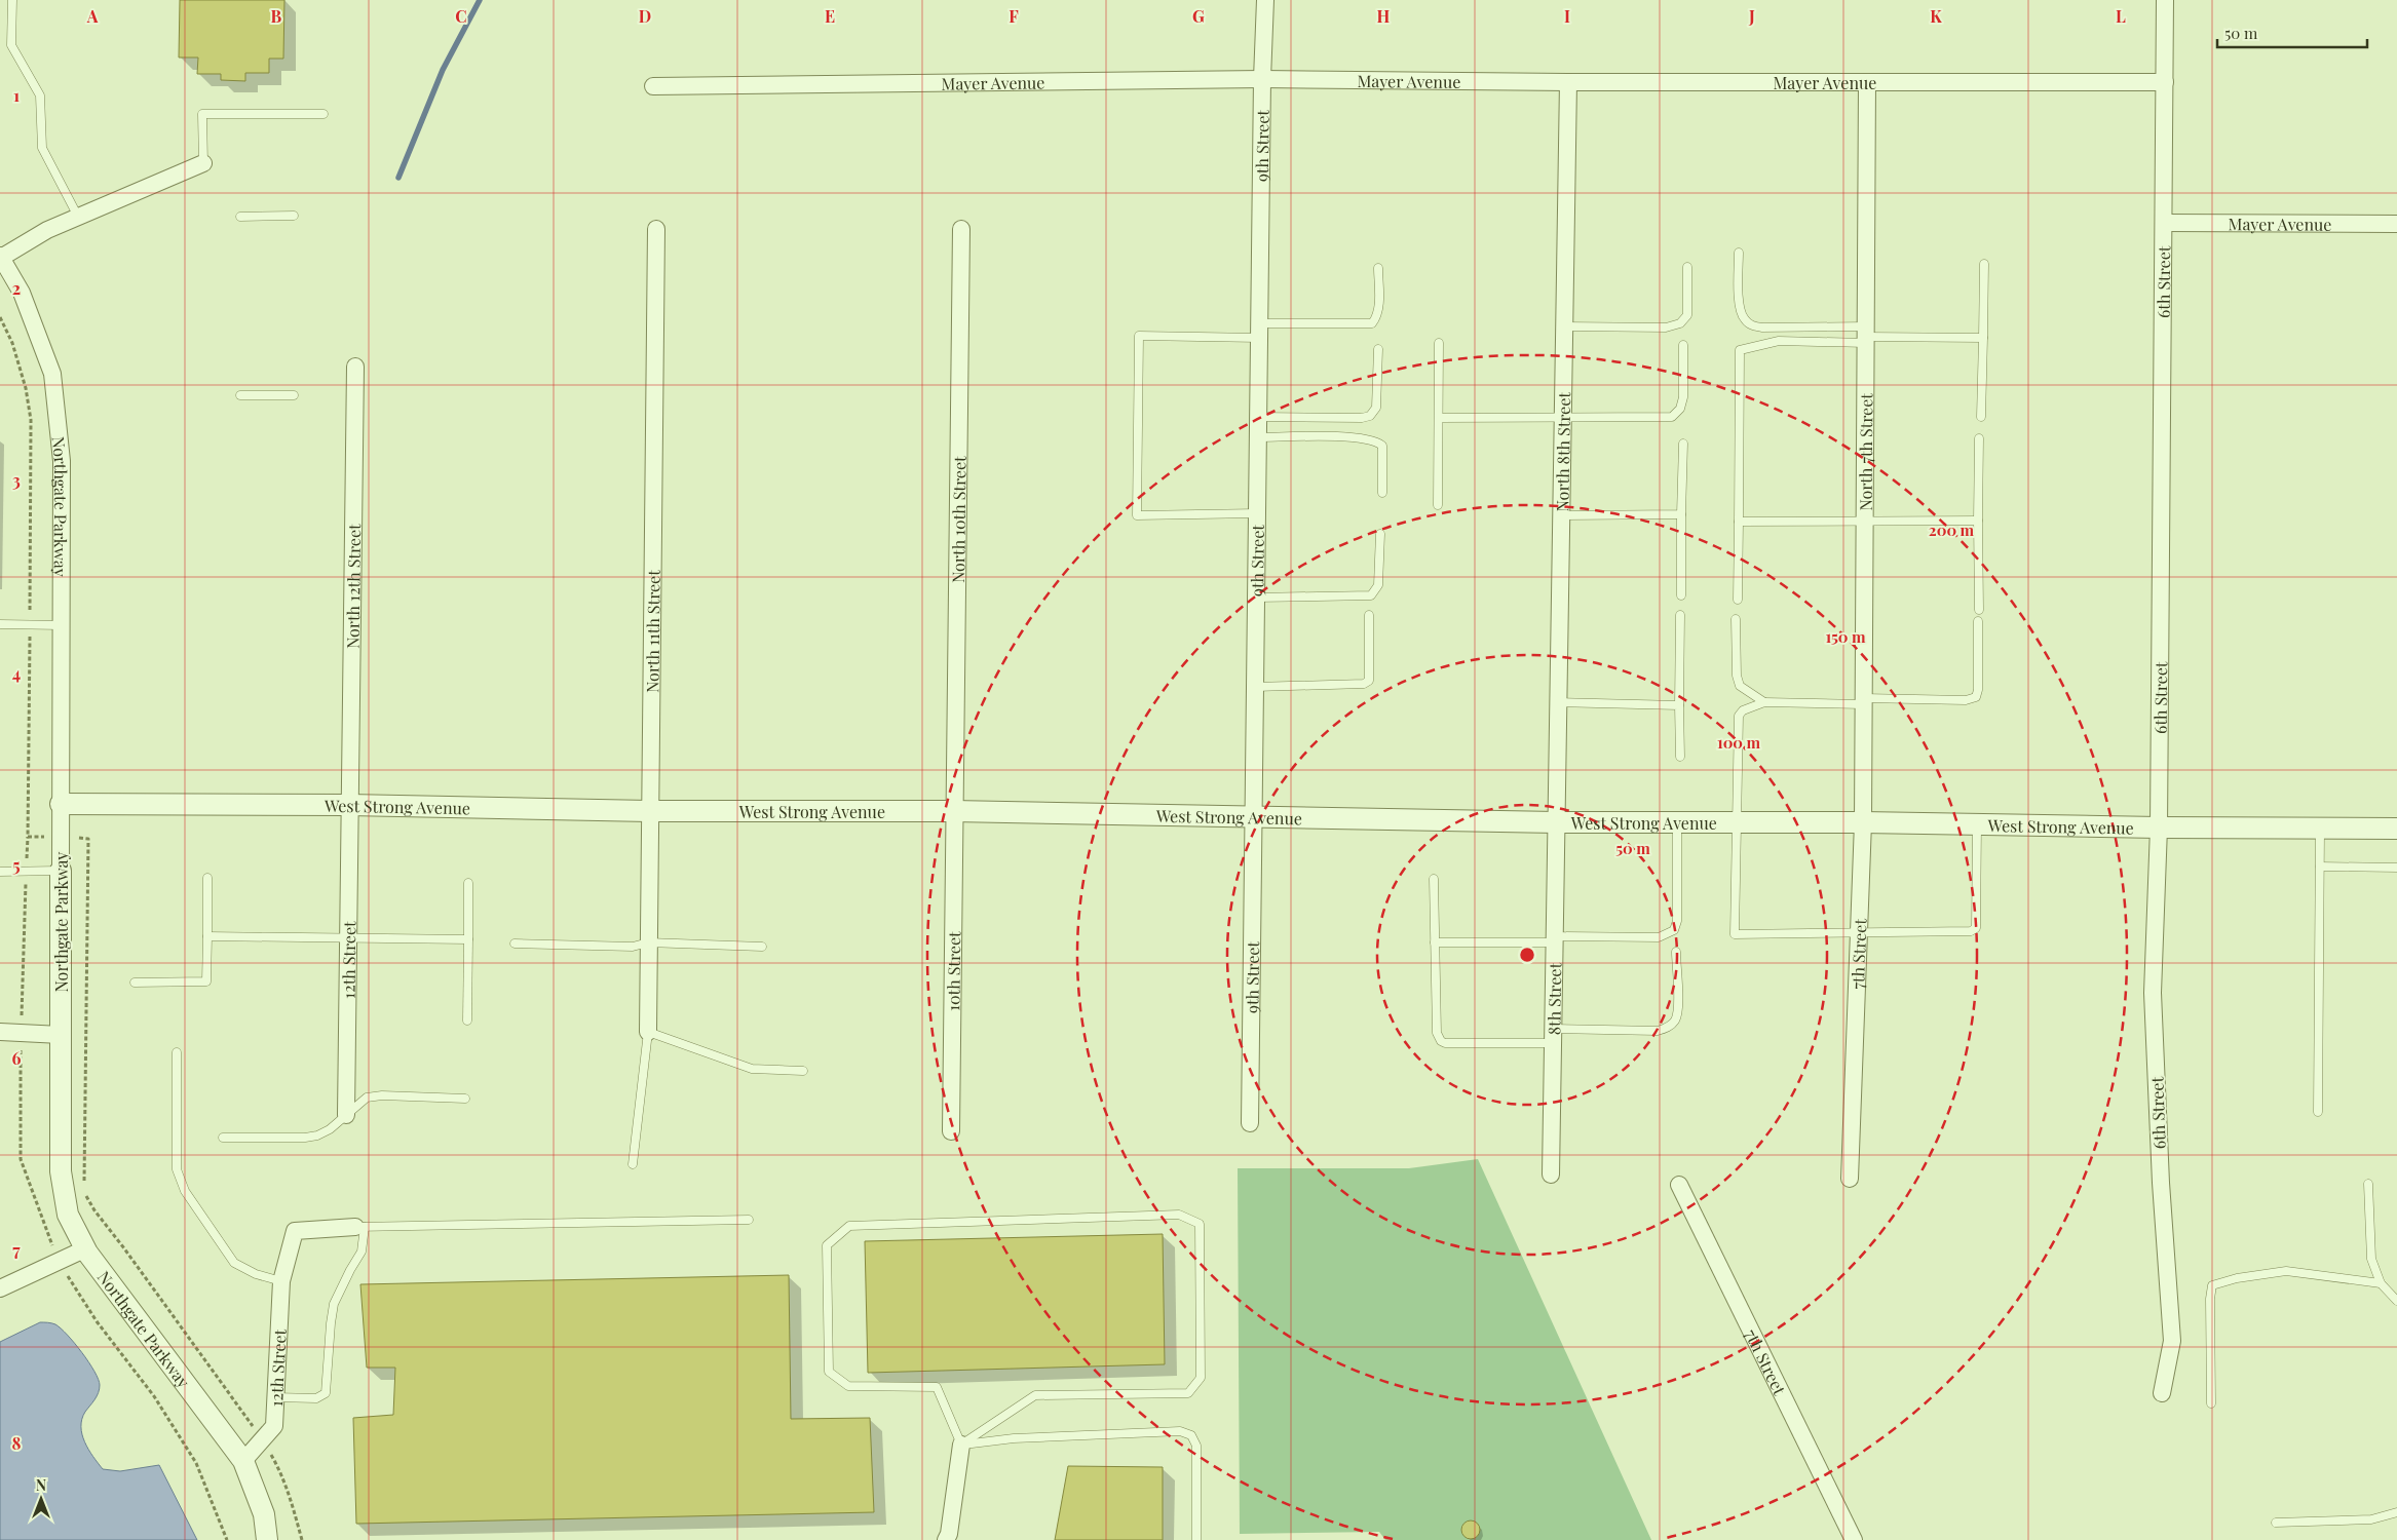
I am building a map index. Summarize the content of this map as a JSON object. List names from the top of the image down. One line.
{"streets":{"street":["Mayer Avenue","9th Street","6th Street","North 8th Street","North 7th Street","Northgate Parkway","North 10th Street","North 12th Street","North 11th Street","West Strong Avenue","7th Street","12th Street","10th Street","8th Street"]},"crossings":[["Mayer Avenue","9th Street"],["Mayer Avenue","6th Street"],["Mayer Avenue","North 8th Street"],["Mayer Avenue","North 7th Street"],["9th Street","West Strong Avenue"],["6th Street","West Strong Avenue"],["North 8th Street","West Strong Avenue"],["North 8th Street","8th Street"],["North 7th Street","West Strong Avenue"],["North 7th Street","7th Street"],["Northgate Parkway","West Strong Avenue"],["Northgate Parkway","12th Street"],["North 10th Street","West Strong Avenue"],["North 10th Street","10th Street"],["North 12th Street","West Strong Avenue"],["North 12th Street","12th Street"],["North 11th Street","West Strong Avenue"],["West Strong Avenue","7th Street"],["West Strong Avenue","12th Street"],["West Strong Avenue","10th Street"],["West Strong Avenue","8th Street"]],"scale_bar":"50 m","north":"top","grid":{"columns":["A","B","C","D","E","F","G","H","I","J","K","L"],"rows":["1","2","3","4","5","6","7","8"]},"rings":["200 m","150 m","100 m","50 m"]}
